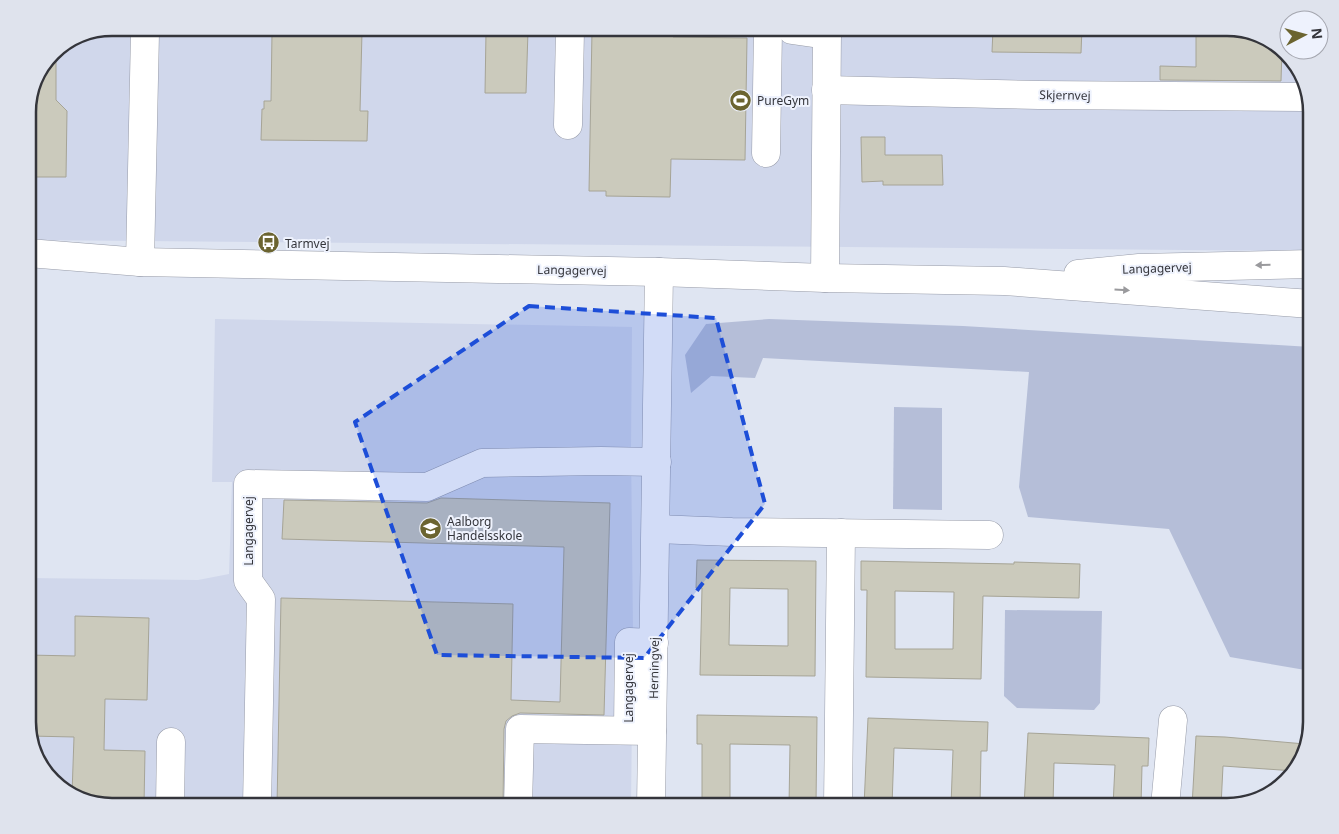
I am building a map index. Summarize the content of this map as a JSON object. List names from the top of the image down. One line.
{"streets":{"street":["Skjernvej","Langagervej","Herningvej"]},"crossings":[["Langagervej","Herningvej"]],"places":{"sports":["PureGym"],"bus stop":["Tarmvej"],"school or university":["Aalborg Handelsskole"]},"north":"right"}
